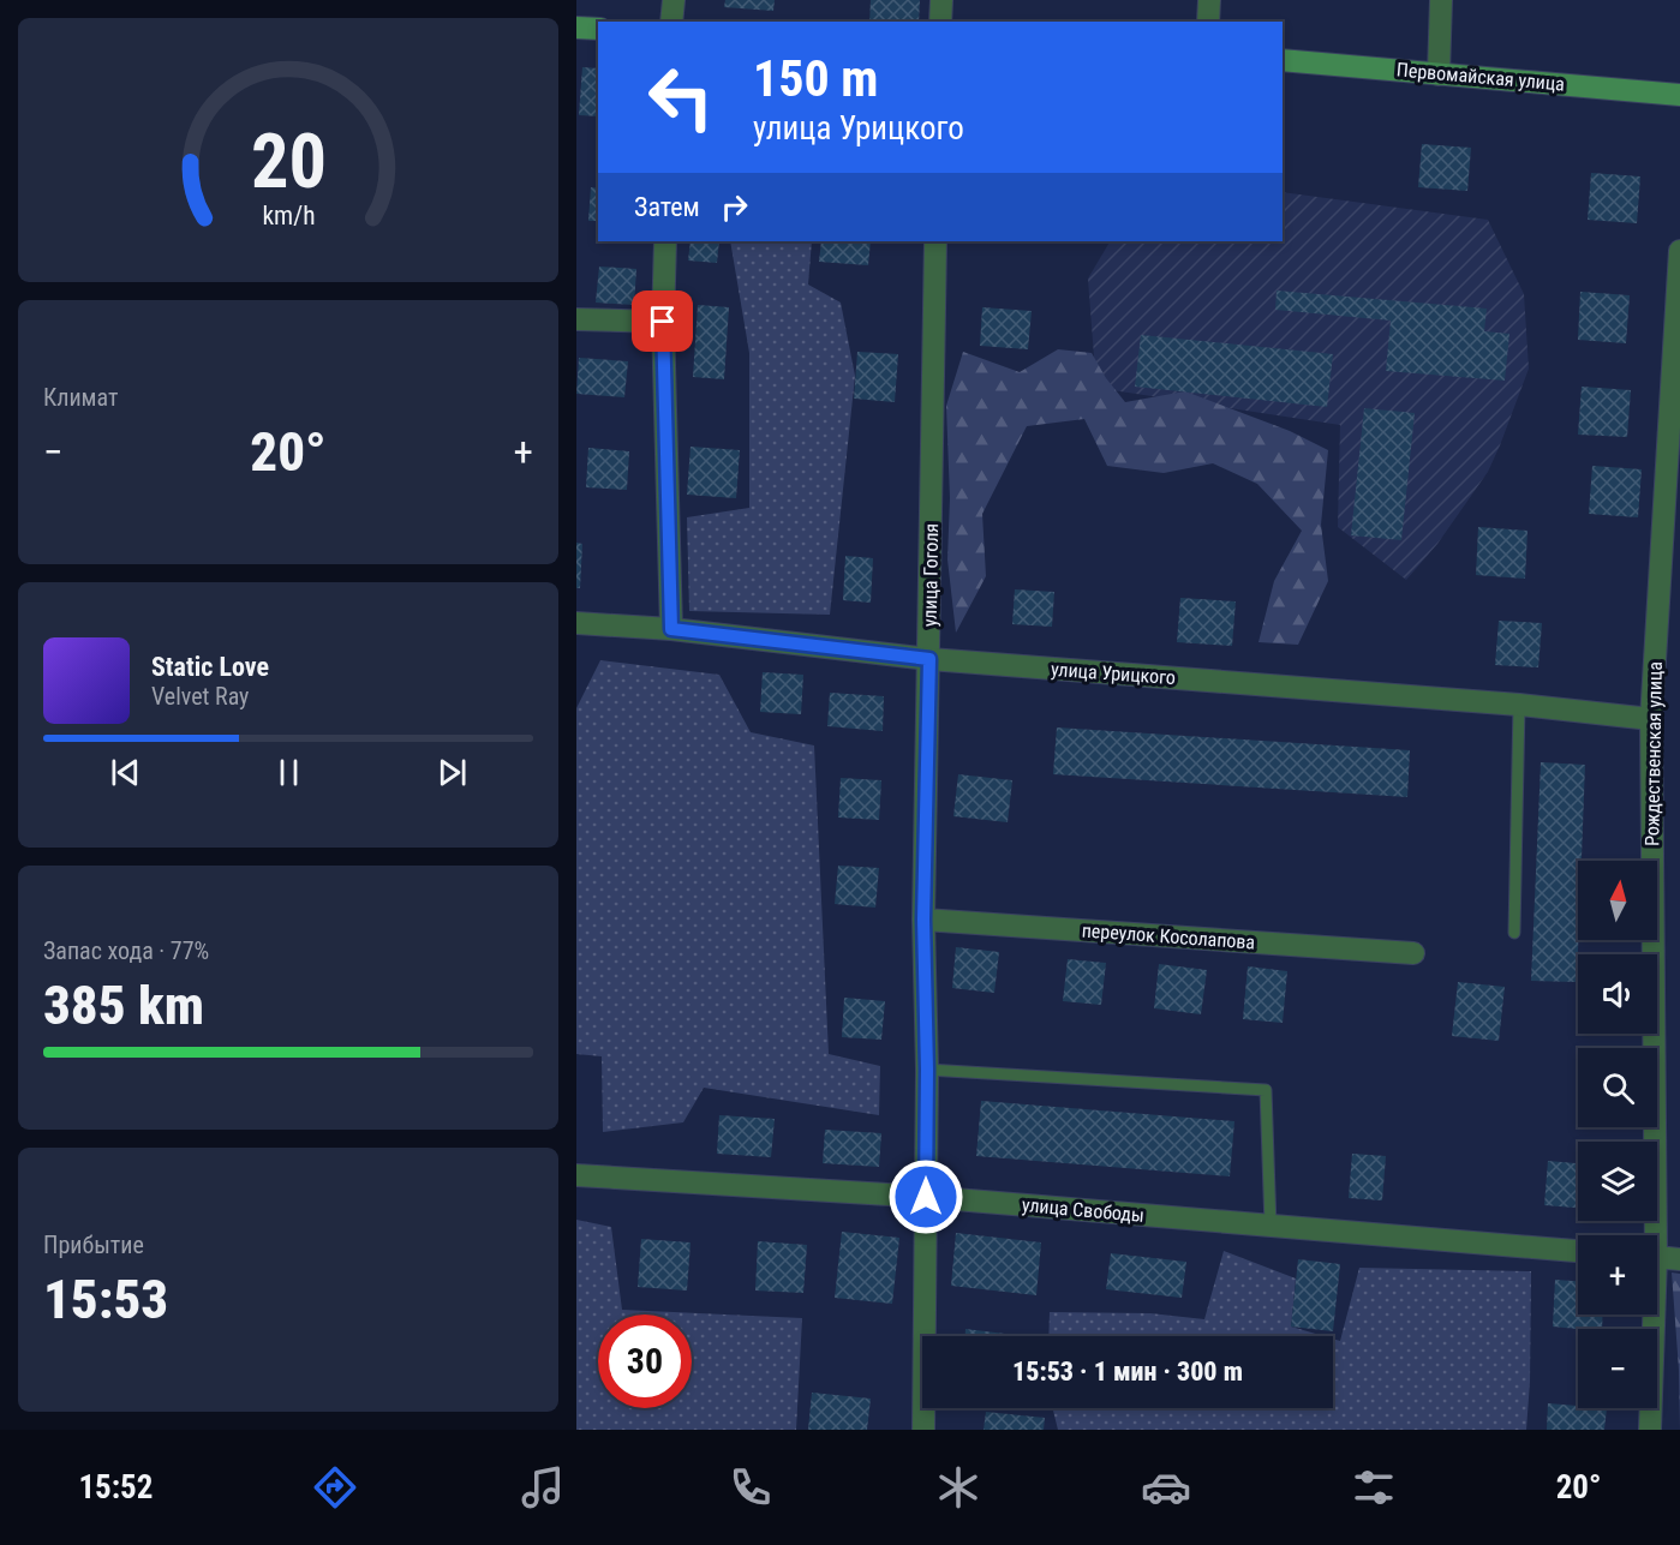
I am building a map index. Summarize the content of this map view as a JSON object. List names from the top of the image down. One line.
{"streets":{"main road":["Первомайская улица"],"street":["улица Гоголя","улица Урицкого","Рождественская улица","переулок Косолапова","улица Свободы"]},"crossings":[["улица Гоголя","улица Урицкого"],["улица Гоголя","переулок Косолапова"],["улица Гоголя","улица Свободы"],["улица Урицкого","Рождественская улица"]],"north":"top","page":{"turn":["150 m","улица Урицкого"],"then":"Затем","tile":["Климат",["Запас хода · 77%","385 km"],["Прибытие","15:53"]],"heat":["−","20°","+"],"song":["Static Love","Velvet Ray"],"map_buttons":["+","−"],"limit":"30","trip":"15:53 · 1 мин · 300 m","tabs":["15:52","20°"],"gauge":["20","km/h"]}}
